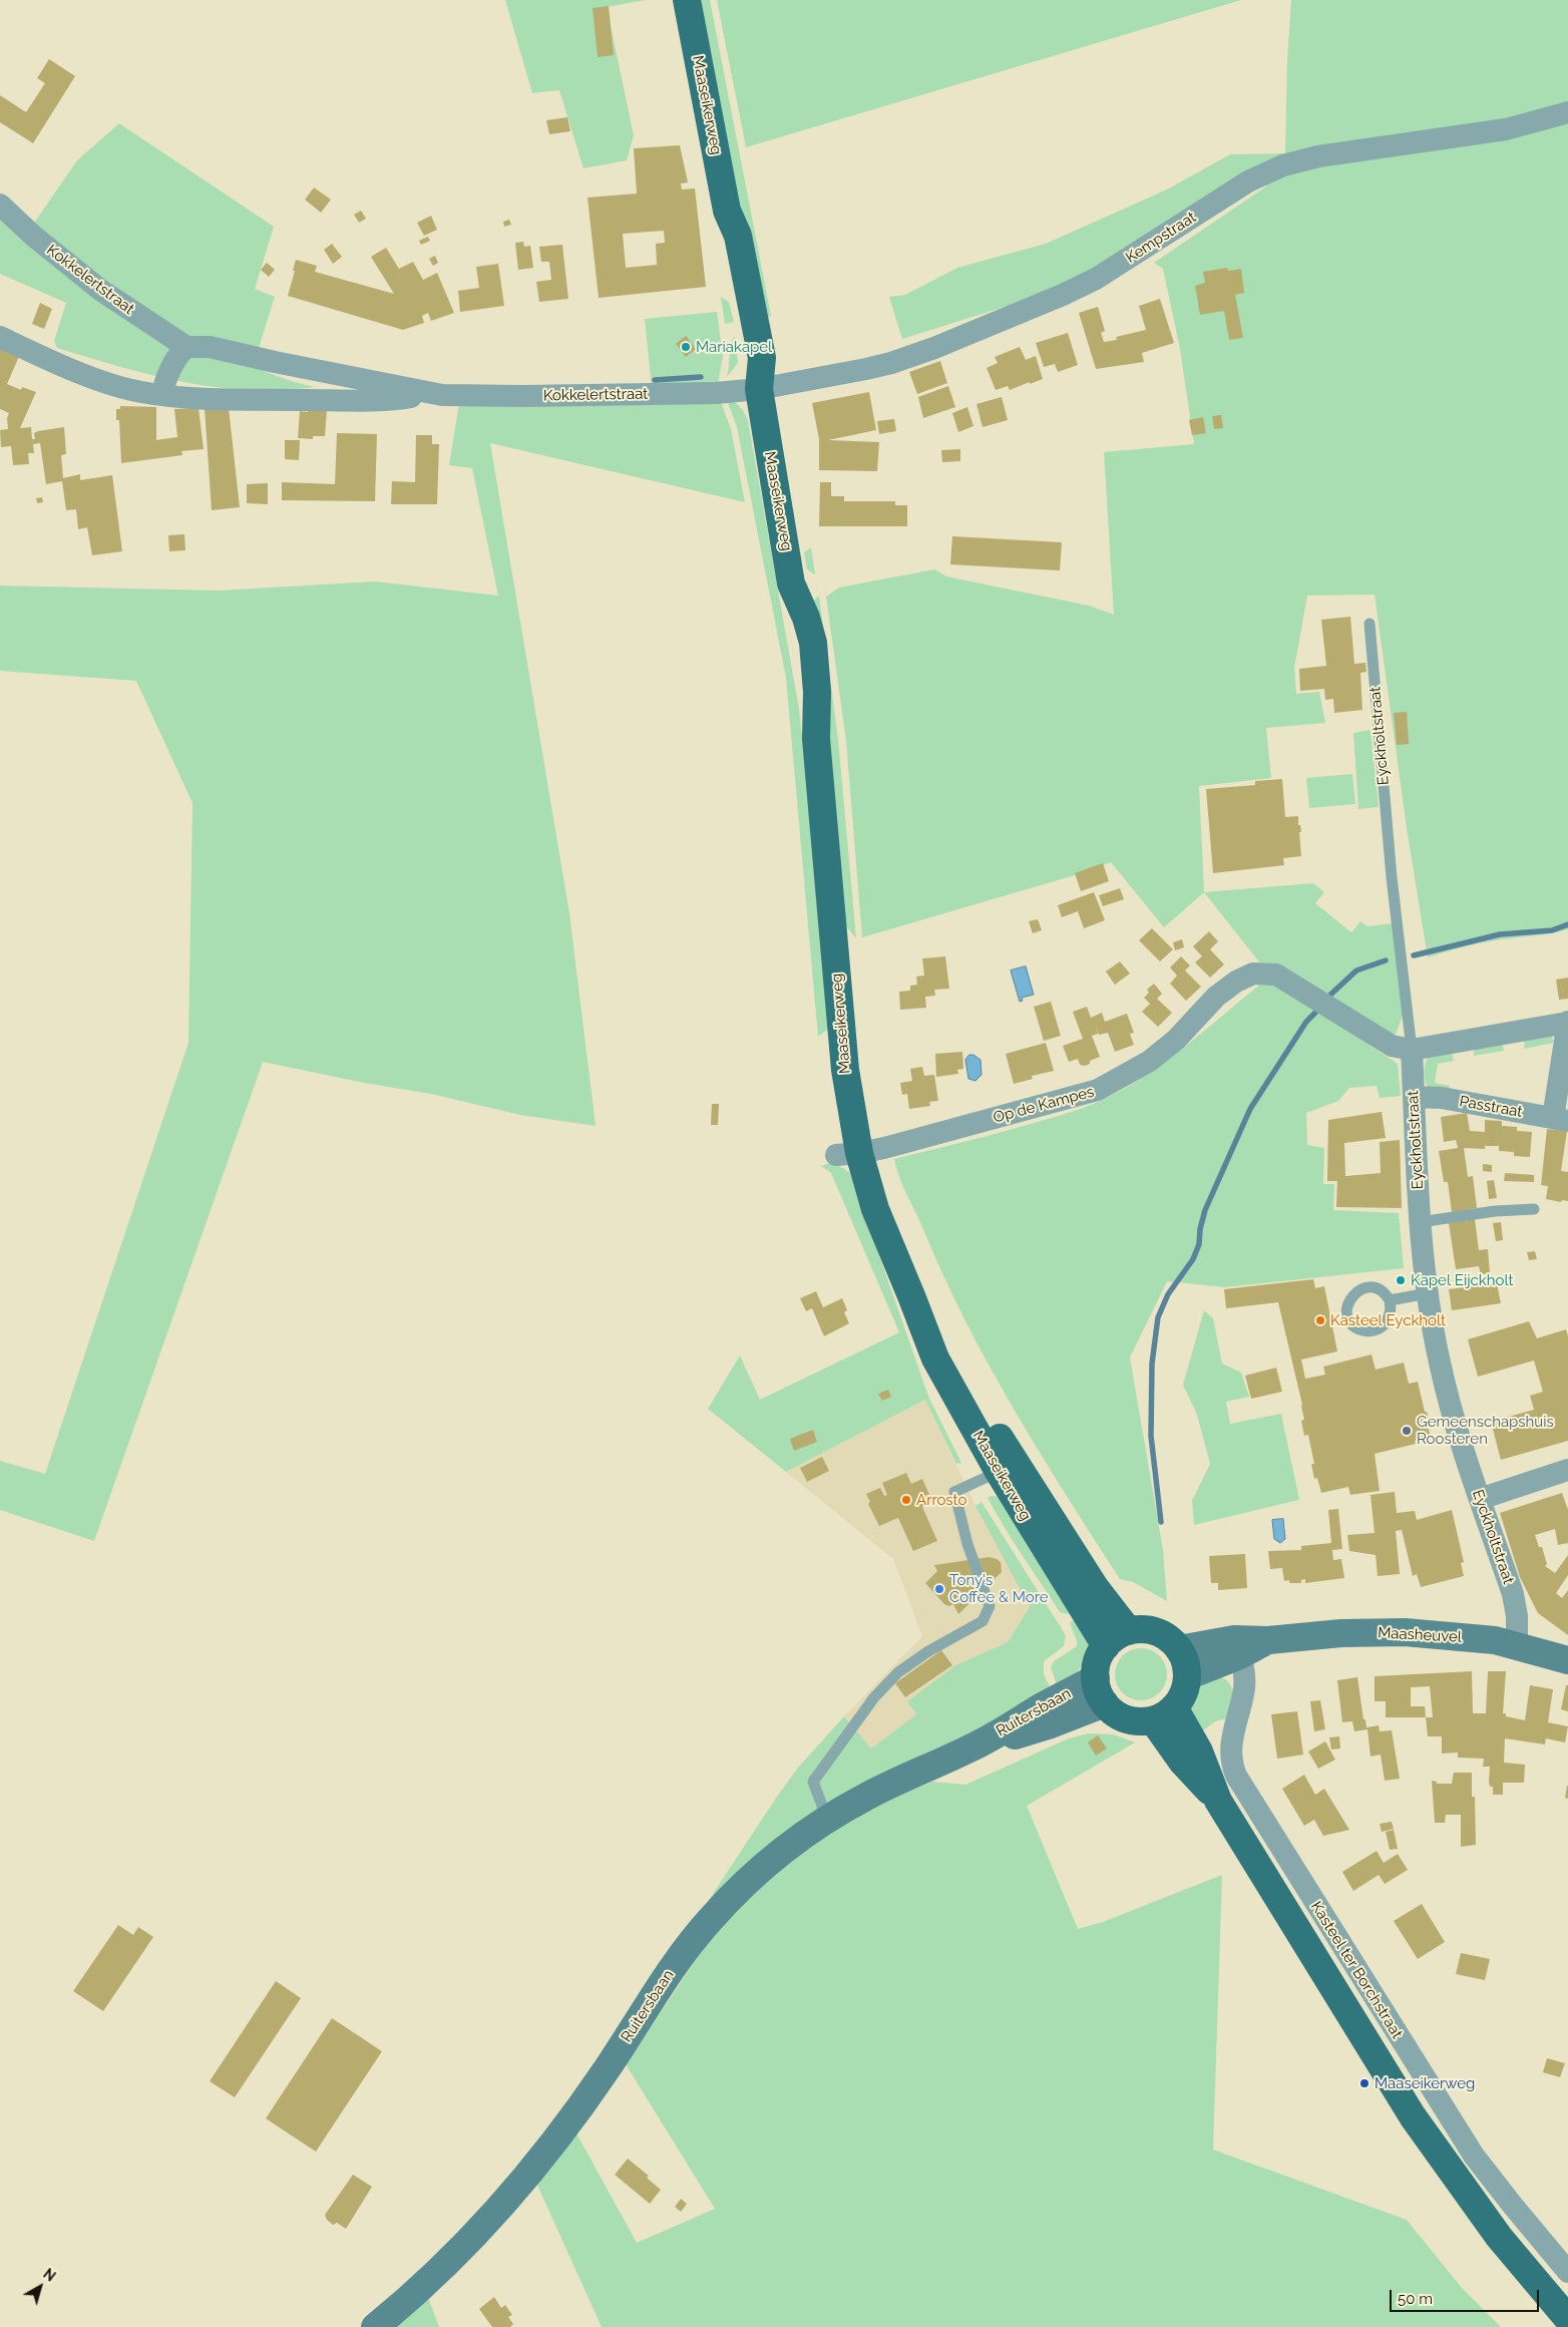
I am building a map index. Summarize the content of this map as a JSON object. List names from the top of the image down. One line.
{"streets":{"main road":["Maaseikerweg"],"street":["Kempstraat","Kokkelertstraat","Eyckholtstraat","Op de Kampes","Passtraat","Maasheuvel","Ruitersbaan","Kasteel ter Borchstraat"]},"crossings":[["Maaseikerweg","Kempstraat"],["Maaseikerweg","Kokkelertstraat"],["Maaseikerweg","Op de Kampes"],["Maaseikerweg","Maasheuvel"],["Maaseikerweg","Ruitersbaan"],["Kempstraat","Kokkelertstraat"],["Eyckholtstraat","Op de Kampes"],["Eyckholtstraat","Passtraat"],["Eyckholtstraat","Maasheuvel"],["Maasheuvel","Ruitersbaan"],["Maasheuvel","Kasteel ter Borchstraat"]],"places":["Mariakapel","Kapel Eijckholt","Kasteel Eyckholt","Gemeenschapshuis Roosteren","Arrosto","Tony's Coffee & More","Maaseikerweg"],"scale_bar":"50 m","north":"top right"}
